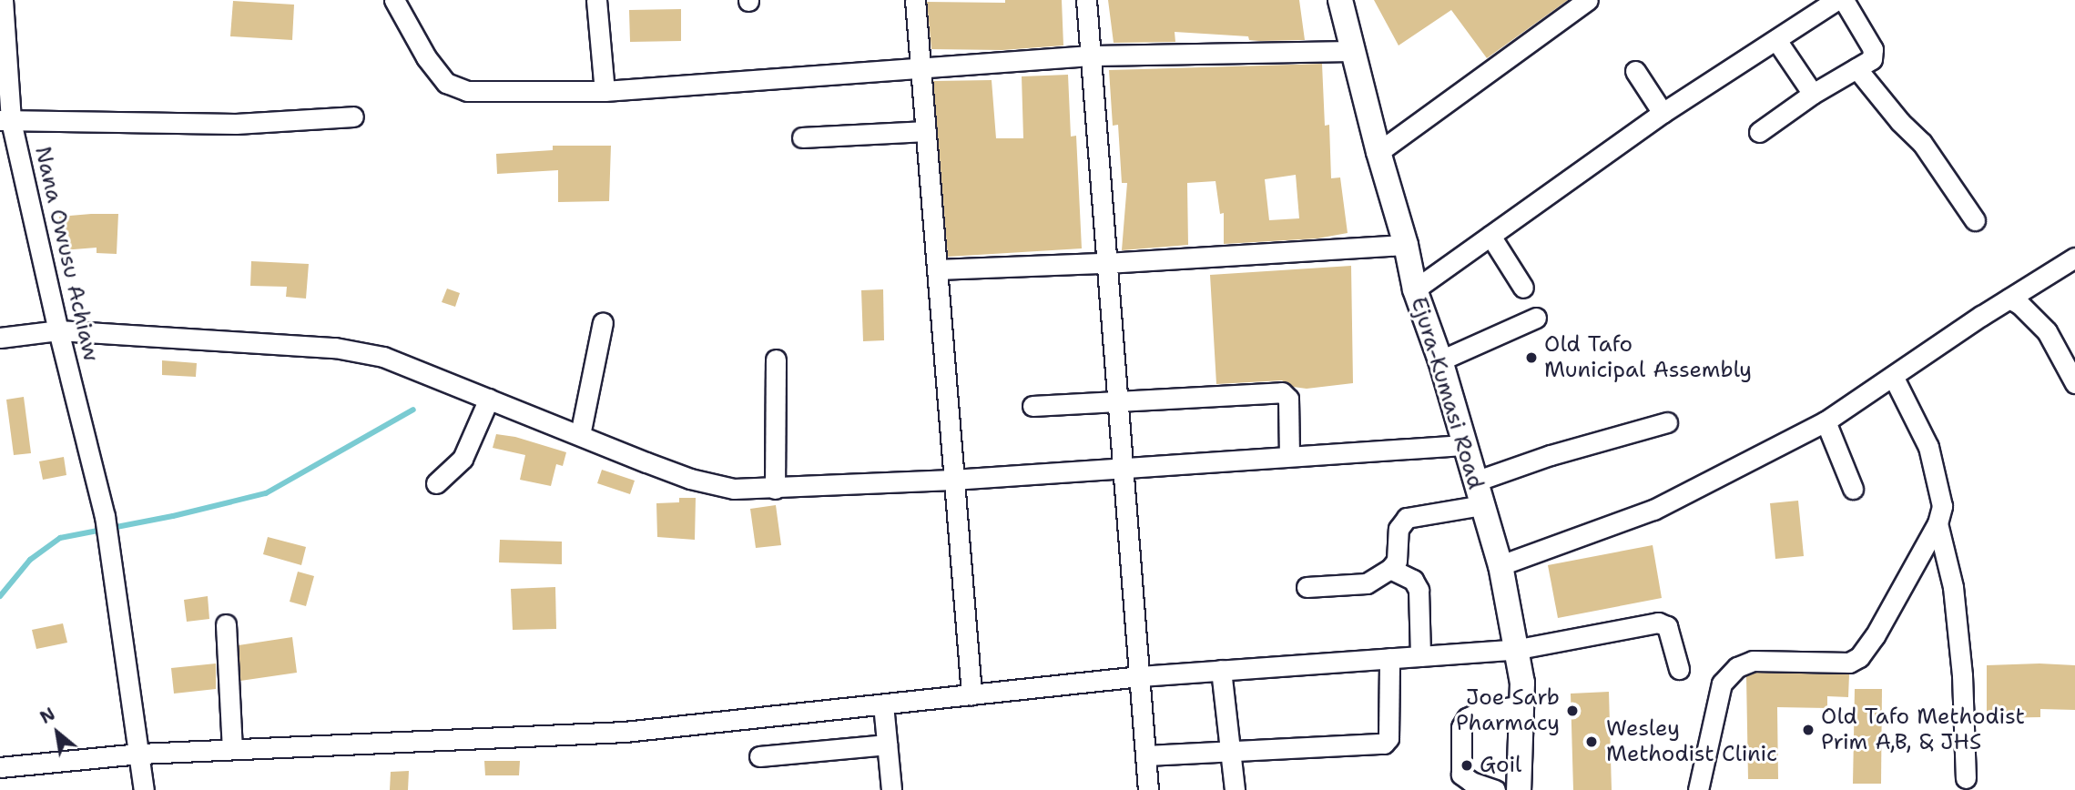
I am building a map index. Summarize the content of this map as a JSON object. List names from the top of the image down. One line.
{"streets":{"main road":["Ejura-Kumasi Road"],"street":["Nana Owusu Achiaw"]},"places":["Old Tafo Municipal Assembly","Joe Sarb Pharmacy","Old Tafo Methodist Prim A,B, & JHS","Wesley Methodist Clinic","Goil"],"north":"top left"}
